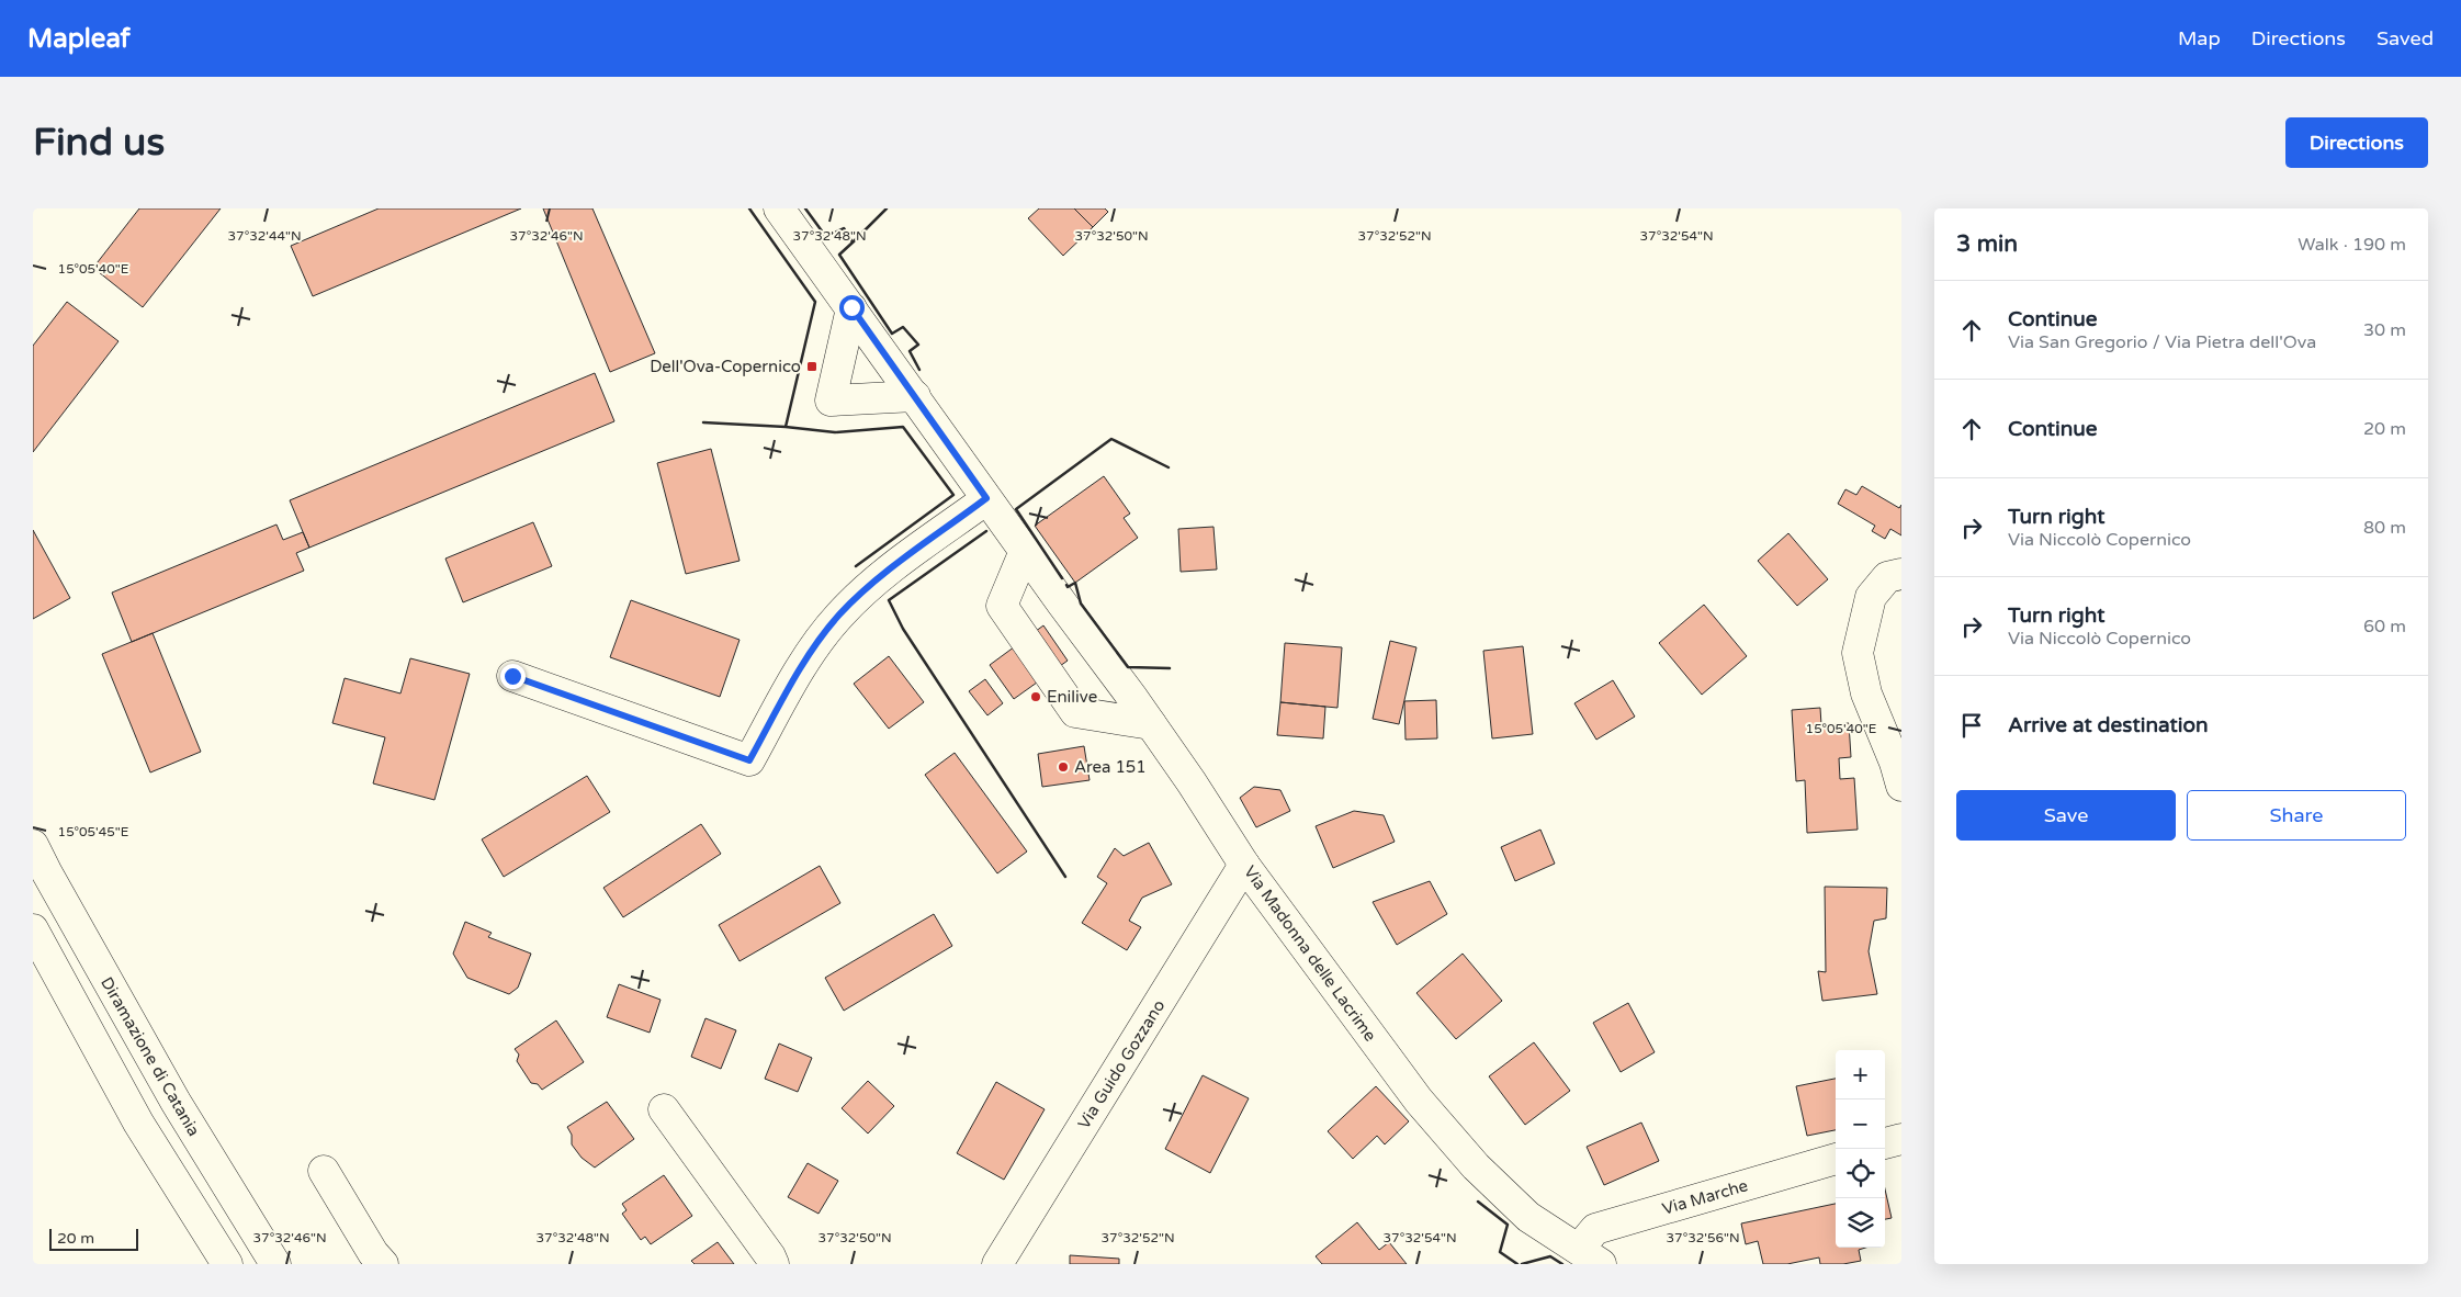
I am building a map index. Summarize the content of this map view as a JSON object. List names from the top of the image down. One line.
{"streets":{"main road":["Via Madonna delle Lacrime","Diramazione di Catania","Via Guido Gozzano","Via Marche"]},"crossings":[["Via Madonna delle Lacrime","Via Guido Gozzano"],["Via Madonna delle Lacrime","Via Marche"]],"places":{"transit":["Dell'Ova-Copernico"],"other":["Enilive","Area 151"]},"scale_bar":"20 m","page":{"header":"Mapleaf","nav":["Map","Directions","Saved"],"buttons":["Directions",["Save","Share"]],"title":"Find us","heading":["3 min","Walk · 190 m"],"list":[["Continue","Via San Gregorio / Via Pietra dell'Ova","30 m"],["Continue","20 m"],["Turn right","Via Niccolò Copernico","80 m"],["Turn right","Via Niccolò Copernico","60 m"],"Arrive at destination"],"map_buttons":["+","−"],"scale":"20 m"},"coordinates":["37°32'44\"N","37°32'46\"N","37°32'48\"N","37°32'50\"N","37°32'52\"N","37°32'54\"N","15°05'40\"E","15°05'45\"E","37°32'56\"N"]}
